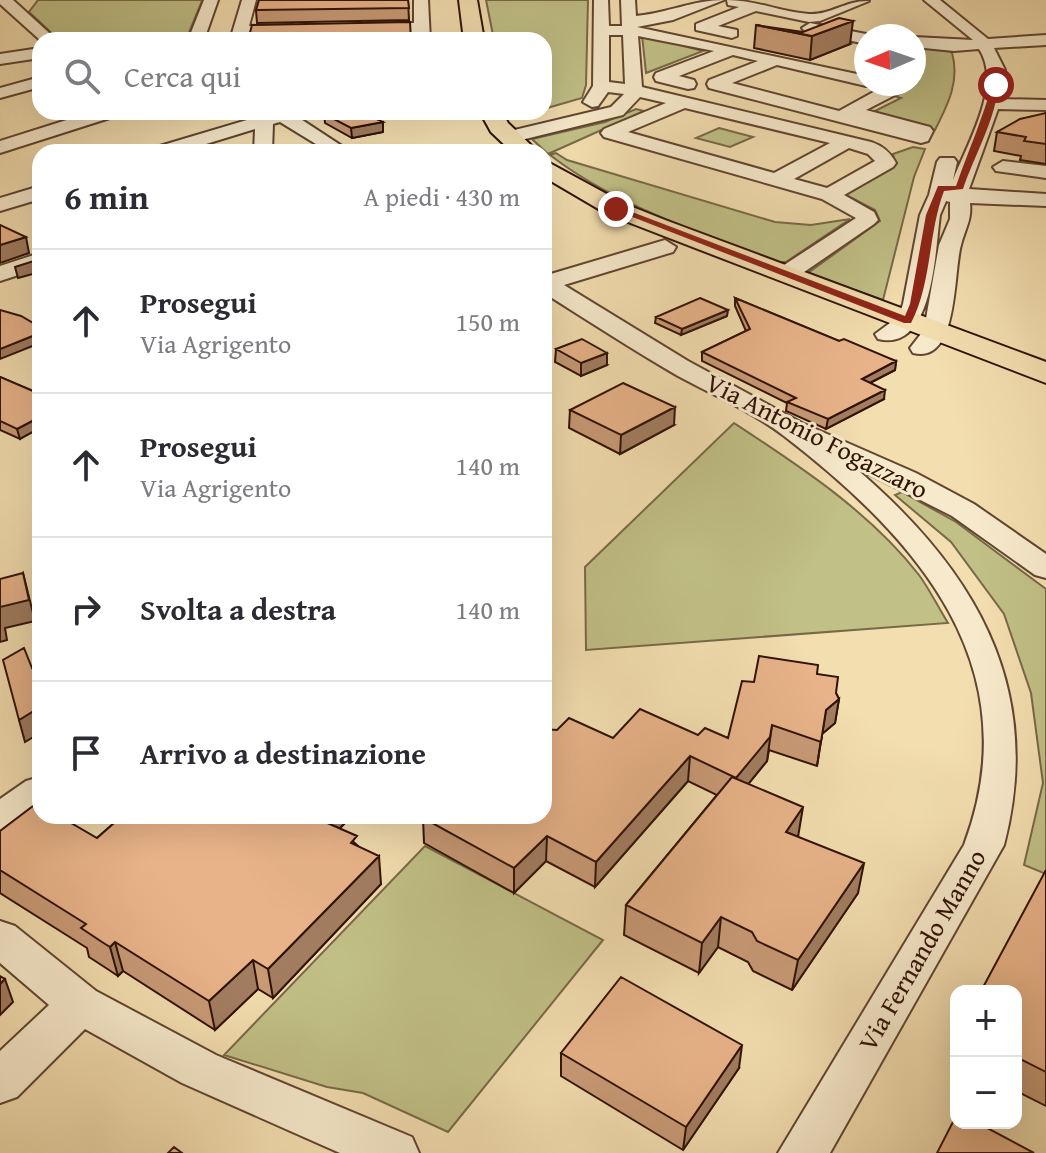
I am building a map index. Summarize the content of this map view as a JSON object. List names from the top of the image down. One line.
{"streets":{"street":["Via Antonio Fogazzaro","Via Fernando Manno"]},"crossings":[["Via Antonio Fogazzaro","Via Fernando Manno"]],"north":"left","page":{"search":"Cerca qui","heading":["6 min","A piedi · 430 m"],"list":[["Prosegui","Via Agrigento","150 m"],["Prosegui","Via Agrigento","140 m"],["Svolta a destra","140 m"],"Arrivo a destinazione"],"map_buttons":["+","−"]}}
